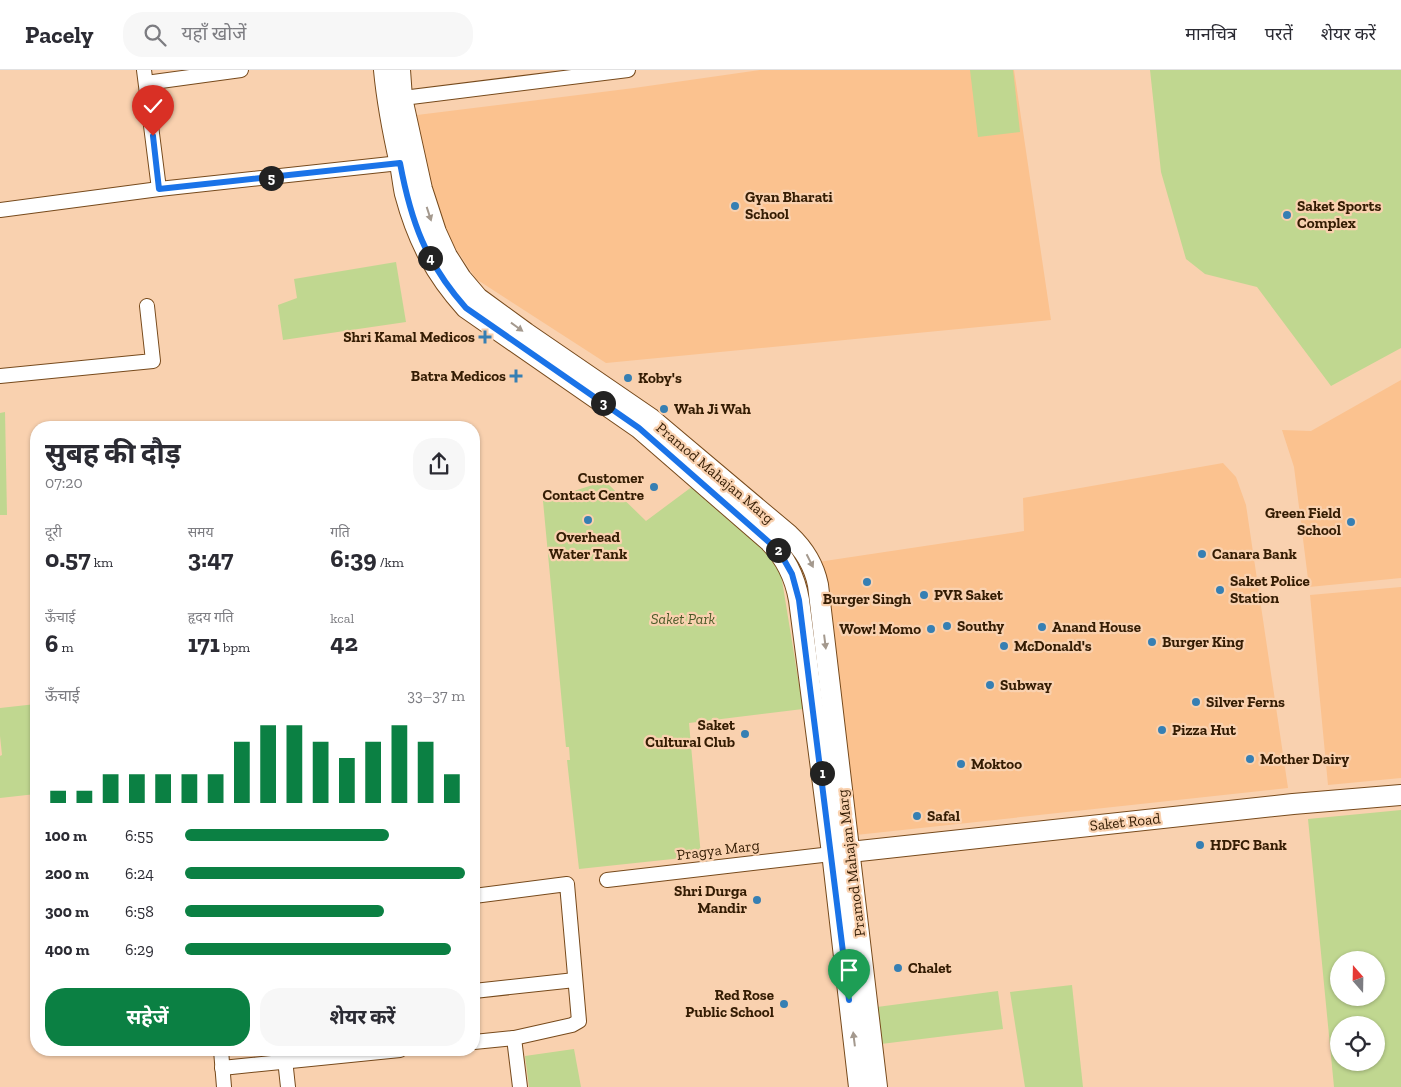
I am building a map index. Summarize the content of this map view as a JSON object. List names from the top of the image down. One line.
{"streets":{"street":["Pramod Mahajan Marg","Saket Road","Pragya Marg"]},"crossings":[["Pramod Mahajan Marg","Saket Road"],["Pramod Mahajan Marg","Pragya Marg"],["Saket Road","Pragya Marg"]],"parks":["Saket Park"],"places":{"other":["Gyan Bharati School","Saket Sports Complex","Koby's","Wah Ji Wah","Customer Contact Centre","Overhead Water Tank","Green Field School","Canara Bank","Burger Singh","Saket Police Station","PVR Saket","Southy","Anand House","Wow! Momo","Burger King","McDonald's","Subway","Silver Ferns","Pizza Hut","Saket Cultural Club","Mother Dairy","Moktoo","Safal","HDFC Bank","Shri Durga Mandir","Chalet","Red Rose Public School"],"health":["Shri Kamal Medicos","Batra Medicos"]},"north":"top","page":{"header":"Pacely","search":"यहाँ खोजें","nav":["मानचित्र","परतें","शेयर करें"],"pins":["5","4","3","2","1"],"heading":["सुबह की दौड़","07:20"],"stats":[["दूरी","0.57 km"],["समय","3:47"],["गति","6:39 /km"],["ऊँचाई","6 m"],["हृदय गति","171 bpm"],["kcal","42"]],"chart":["ऊँचाई","33–37 m"],"list":[{"name":"100 m","note":"6:55"},{"name":"200 m","note":"6:24"},{"name":"300 m","note":"6:58"},{"name":"400 m","note":"6:29"}],"buttons":["सहेजें","शेयर करें"]}}
